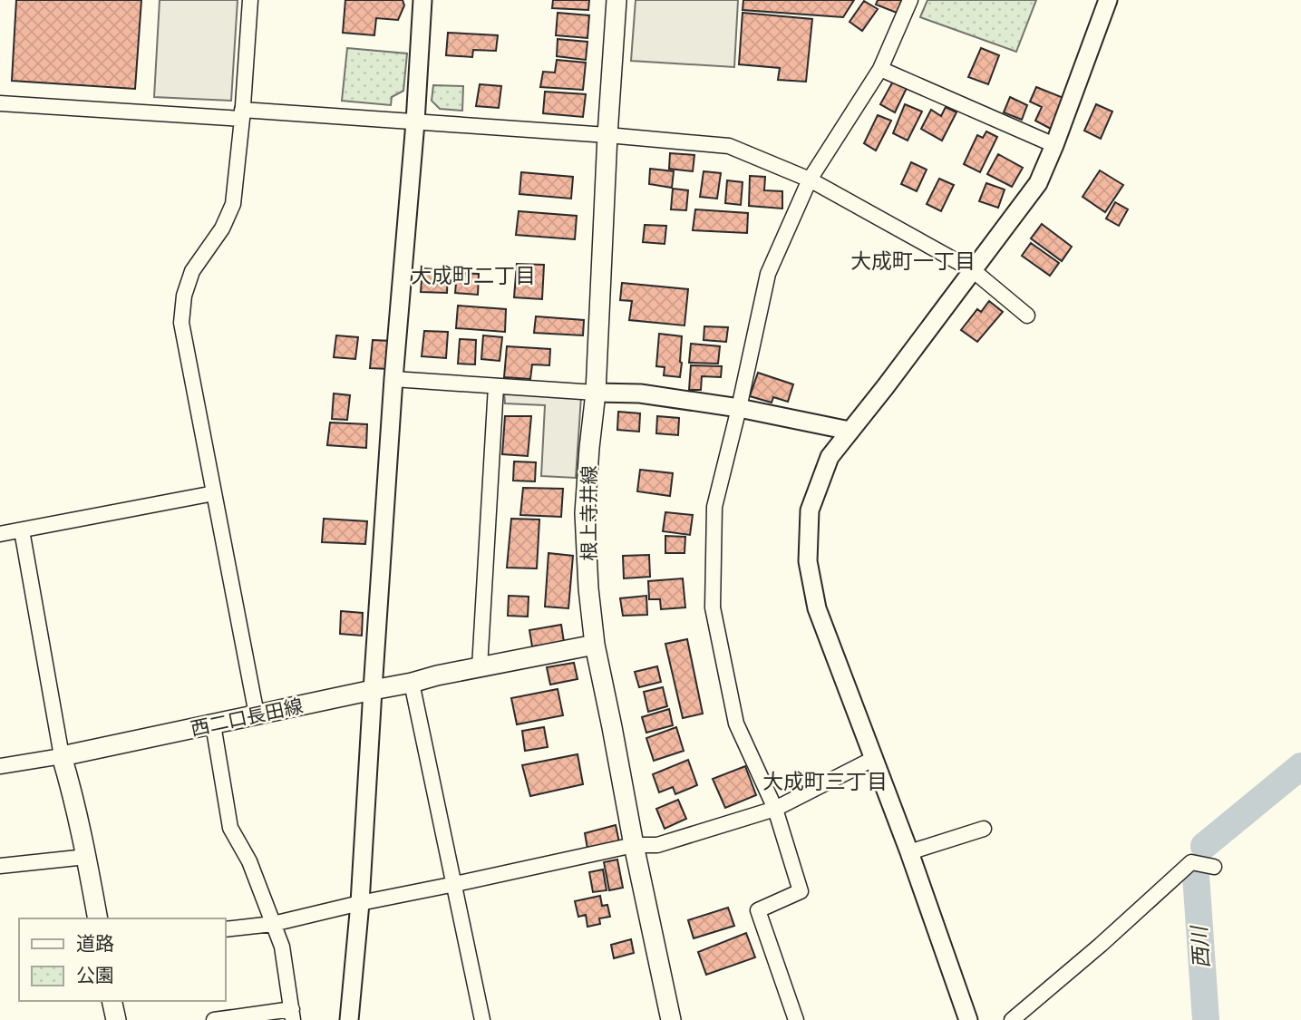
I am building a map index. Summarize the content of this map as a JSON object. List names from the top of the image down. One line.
{"streets":{"main road":["根上寺井線","西二口長田線"]},"crossings":[["根上寺井線","西二口長田線"]],"districts":["大成町一丁目","大成町二丁目","大成町三丁目"],"water":["西川"],"legend":["道路","公園"]}
